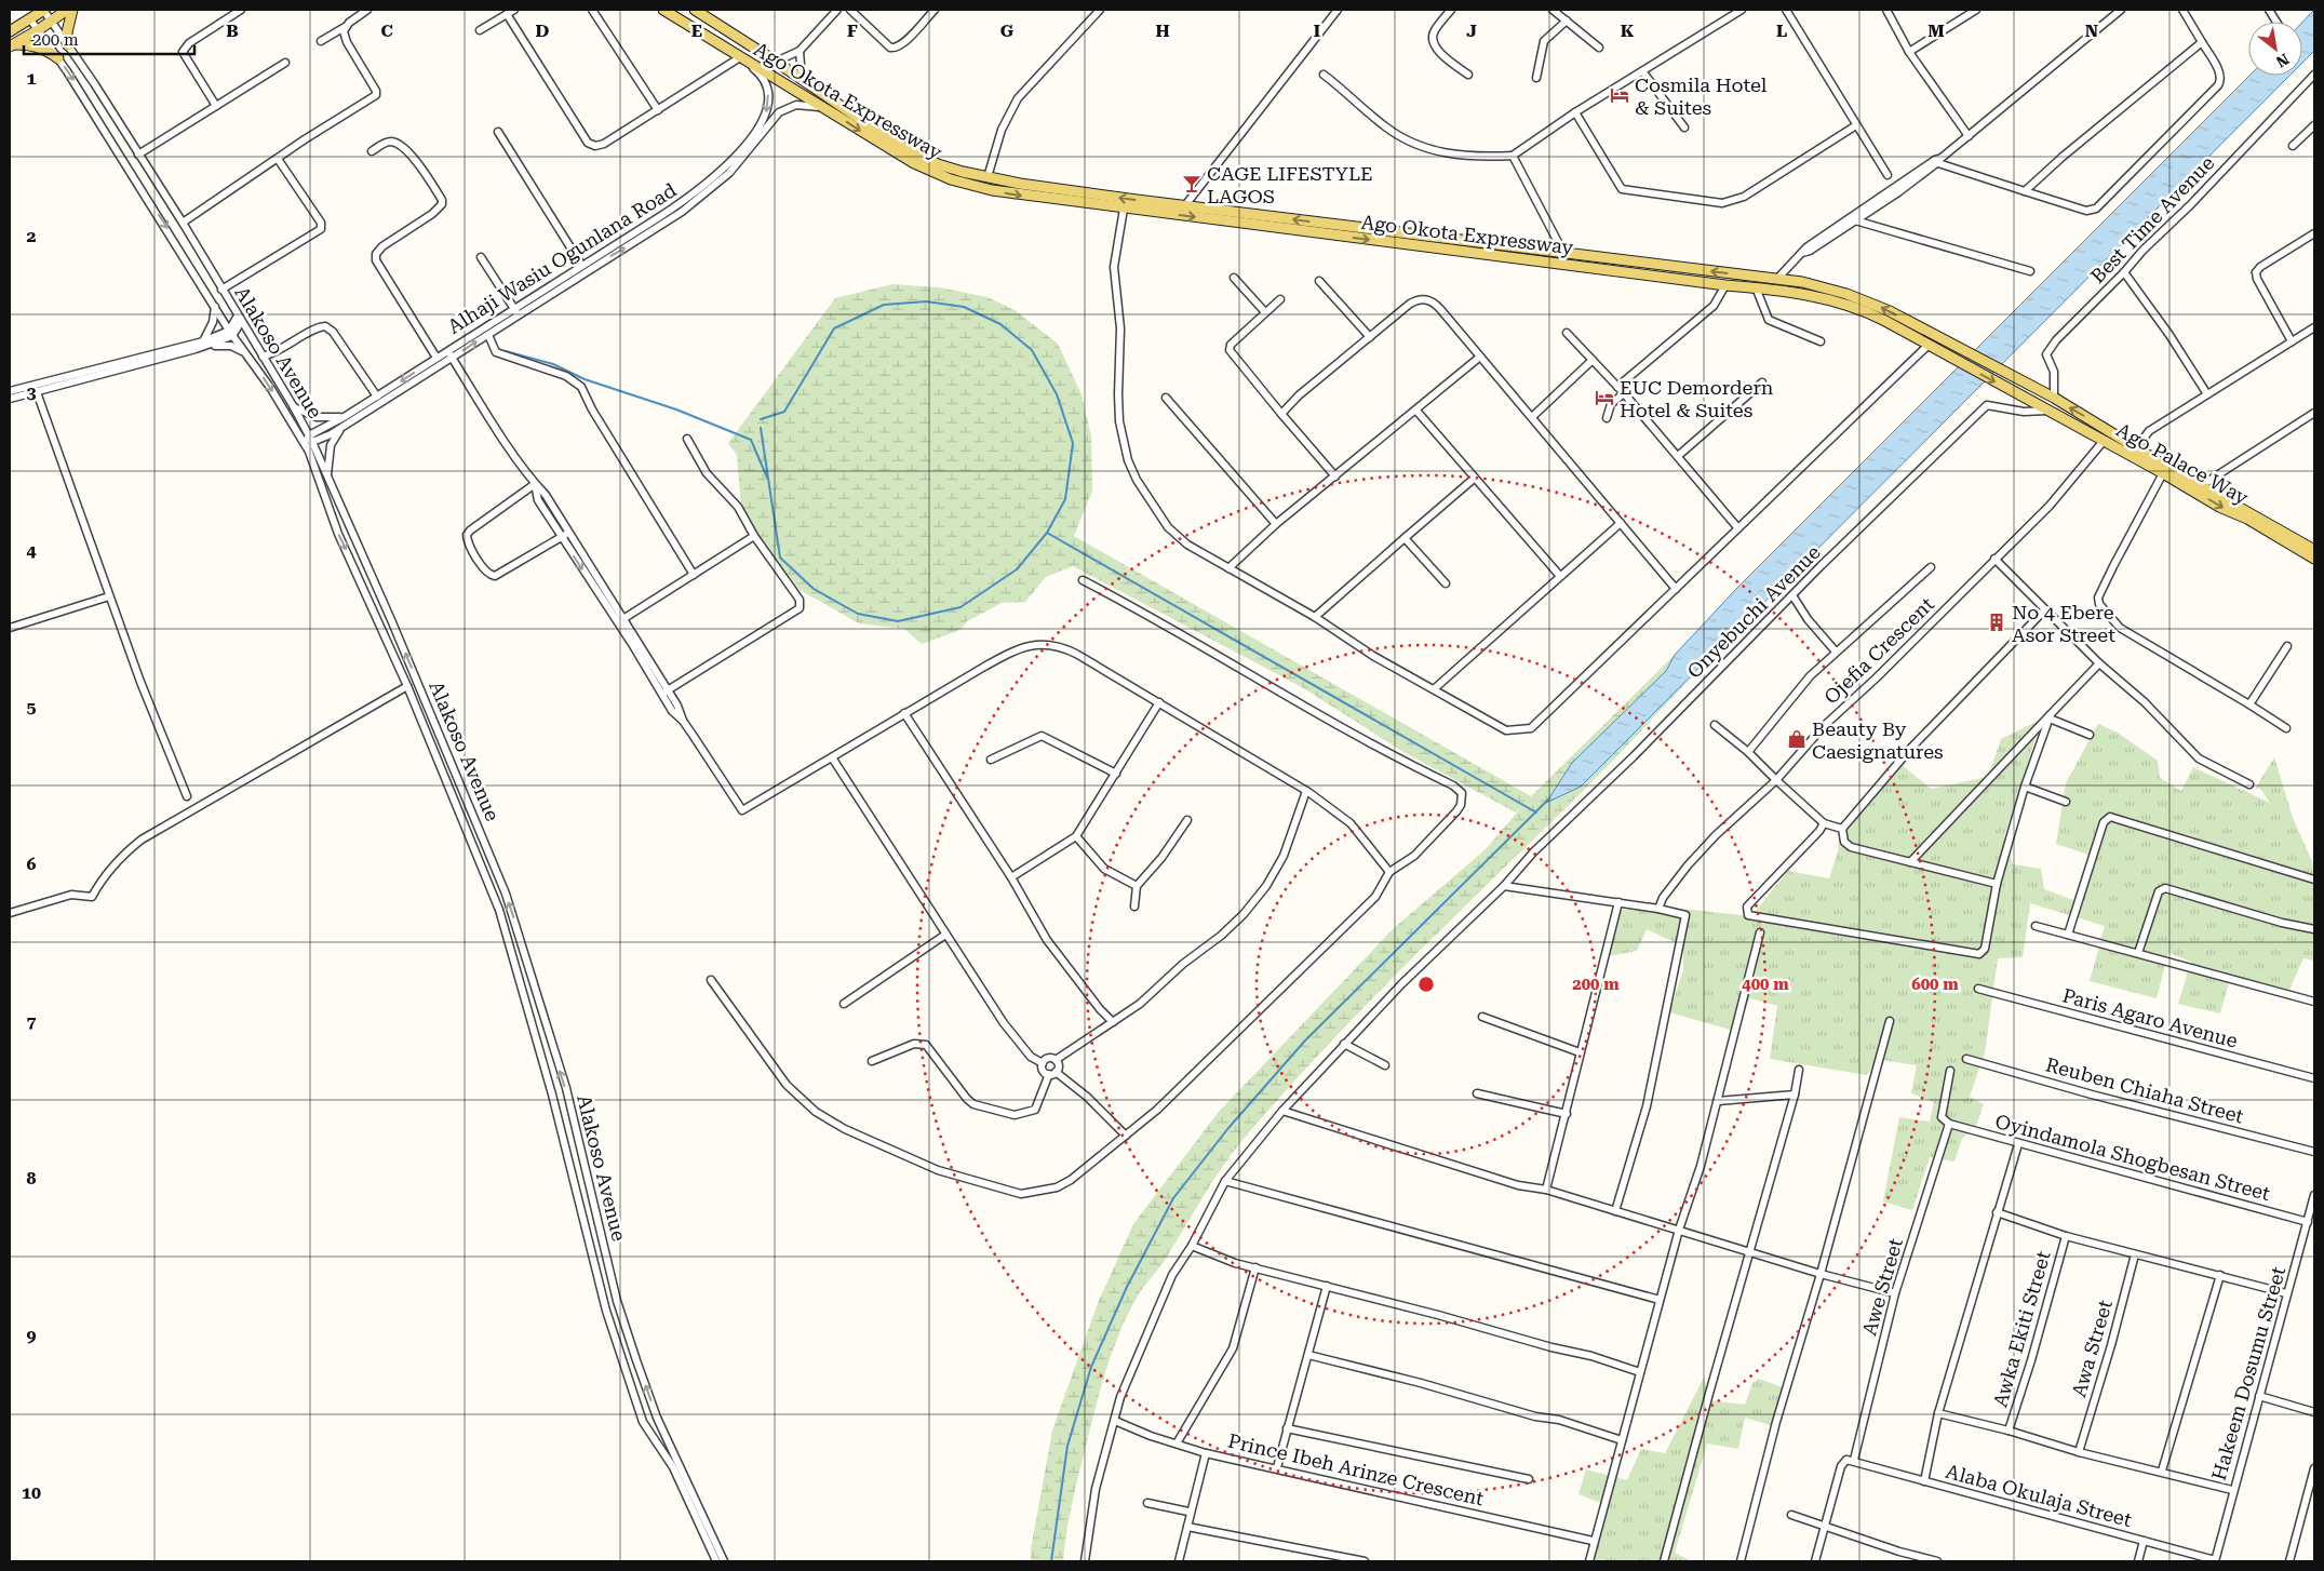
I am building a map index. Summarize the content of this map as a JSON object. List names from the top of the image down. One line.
{"streets":{"main road":["Ago Okota Expressway","Ago Palace Way"],"street":["Best Time Avenue","Alhaji Wasiu Ogunlana Road","Alakoso Avenue","Onyebuchi Avenue","Ojefia Crescent","Paris Agaro Avenue","Reuben Chiaha Street","Oyindamola Shogbesan Street","Awe Street","Awka Ekiti Street","Awa Street","Hakeem Dosumu Street","Prince Ibeh Arinze Crescent","Alaba Okulaja Street"]},"crossings":[["Ago Okota Expressway","Alhaji Wasiu Ogunlana Road"],["Ago Okota Expressway","Ago Palace Way"],["Best Time Avenue","Ago Palace Way"],["Alhaji Wasiu Ogunlana Road","Alakoso Avenue"],["Ago Palace Way","Onyebuchi Avenue"],["Ago Palace Way","Ojefia Crescent"],["Onyebuchi Avenue","Prince Ibeh Arinze Crescent"],["Oyindamola Shogbesan Street","Awe Street"],["Oyindamola Shogbesan Street","Hakeem Dosumu Street"],["Awe Street","Alaba Okulaja Street"],["Hakeem Dosumu Street","Alaba Okulaja Street"]],"places":{"hotel":["Cosmila Hotel & Suites","EUC Demordern Hotel & Suites"],"bar":["CAGE LIFESTYLE LAGOS"],"building":["No 4 Ebere Asor Street"],"shop":["Beauty By Caesignatures"]},"scale_bar":"200 m","north":"bottom right","grid":{"columns":["B","C","D","E","F","G","H","I","J","K","L","M","N"],"rows":["1","2","3","4","5","6","7","8","9","10"]},"rings":["200 m","400 m","600 m"]}
